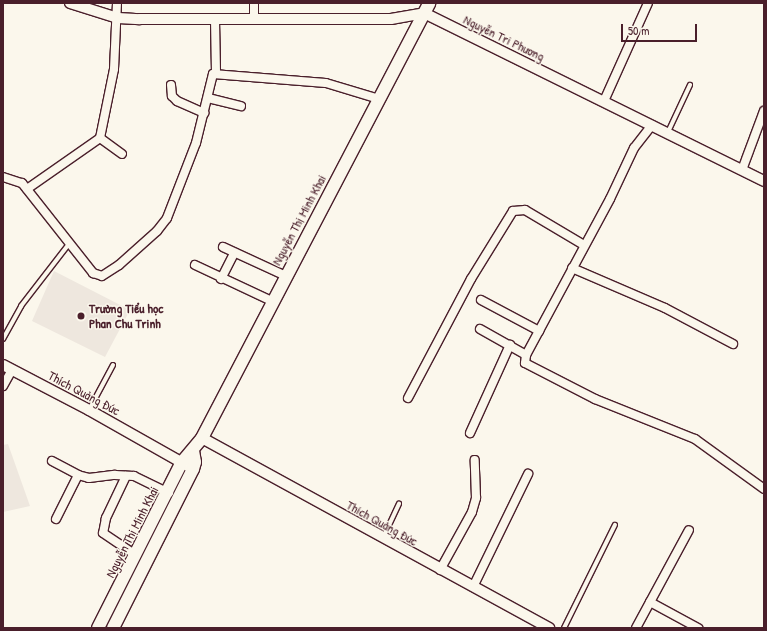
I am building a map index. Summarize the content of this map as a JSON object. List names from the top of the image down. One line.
{"streets":{"main road":["Nguyễn Thị Minh Khai"],"street":["Nguyễn Tri Phương","Thích Quảng Đức"]},"crossings":[["Nguyễn Tri Phương","Nguyễn Thị Minh Khai"],["Nguyễn Thị Minh Khai","Thích Quảng Đức"]],"places":["Trường Tiểu học Phan Chu Trinh"],"scale_bar":"50 m"}
